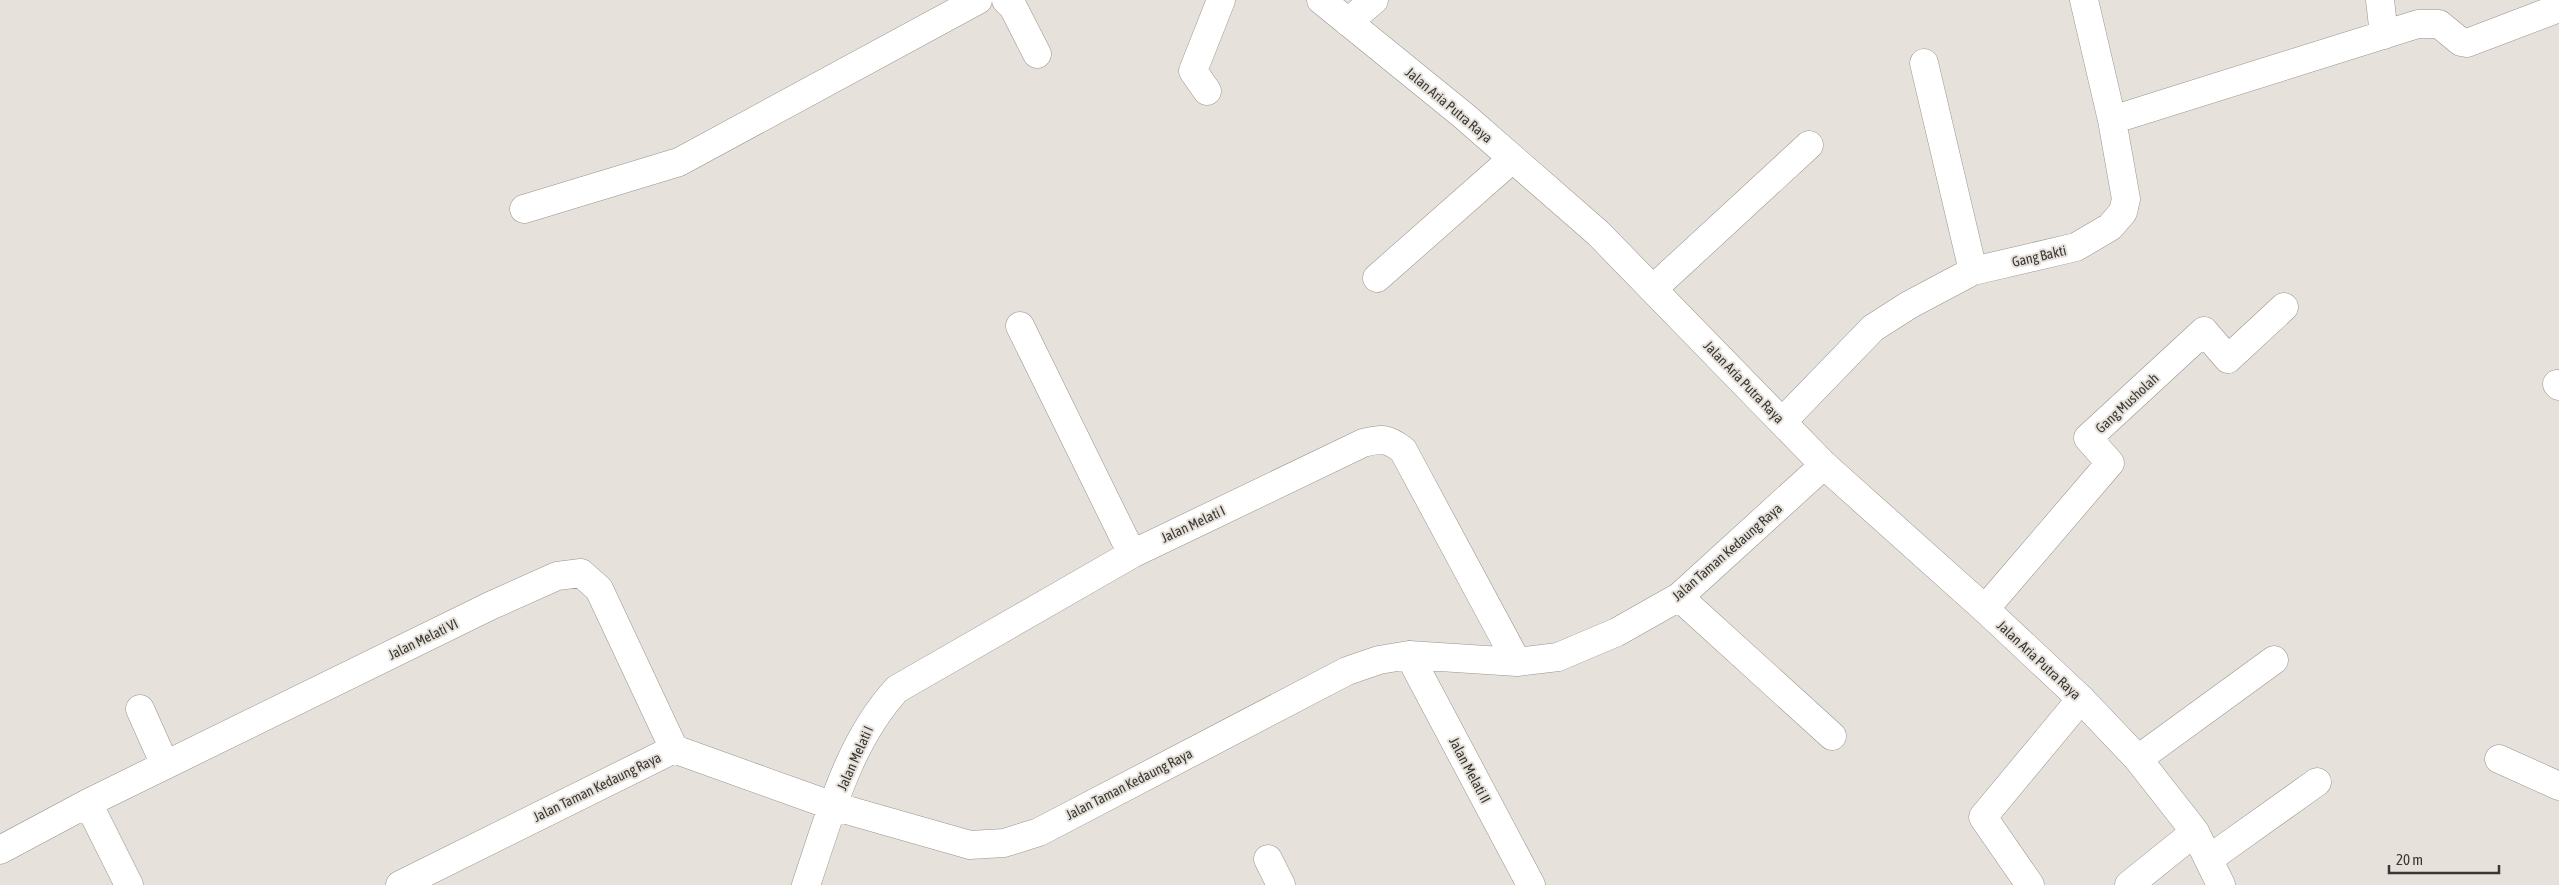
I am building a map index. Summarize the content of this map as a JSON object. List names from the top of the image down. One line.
{"streets":{"street":["Jalan Aria Putra Raya","Gang Bakti","Gang Musholah","Jalan Melati I","Jalan Taman Kedaung Raya","Jalan Melati VI","Jalan Melati II"]},"crossings":[["Jalan Aria Putra Raya","Gang Bakti"],["Jalan Aria Putra Raya","Gang Musholah"],["Jalan Aria Putra Raya","Jalan Taman Kedaung Raya"],["Jalan Melati I","Jalan Taman Kedaung Raya"],["Jalan Taman Kedaung Raya","Jalan Melati VI"],["Jalan Taman Kedaung Raya","Jalan Melati II"]],"scale_bar":"20 m"}
